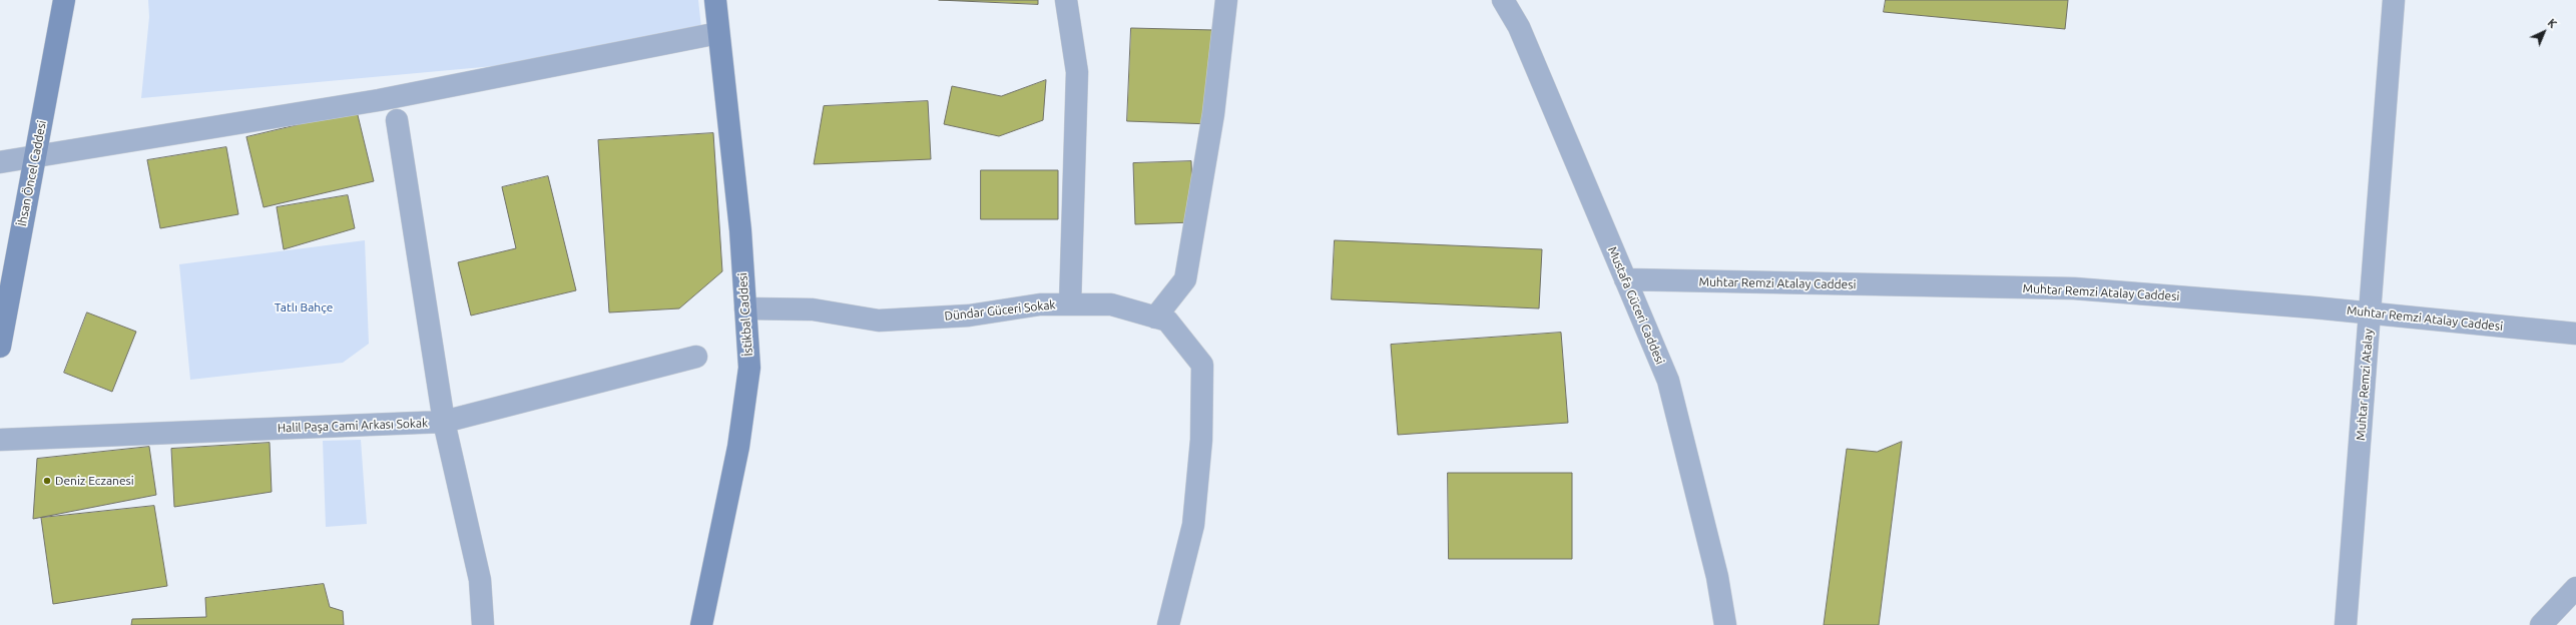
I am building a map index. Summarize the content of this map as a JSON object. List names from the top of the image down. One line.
{"streets":{"street":["İhsan Öncel Caddesi","Muhtar Remzi Atalay Caddesi","Mustafa Güceri Caddesi","Dündar Güceri Sokak","İstikbal Caddesi","Muhtar Remzi Atalay","Halil Paşa Cami Arkası Sokak"]},"crossings":[["Muhtar Remzi Atalay Caddesi","Mustafa Güceri Caddesi"],["Muhtar Remzi Atalay Caddesi","Muhtar Remzi Atalay"],["Dündar Güceri Sokak","İstikbal Caddesi"]],"parks":["Tatlı Bahçe"],"places":["Deniz Eczanesi"],"north":"top right"}
